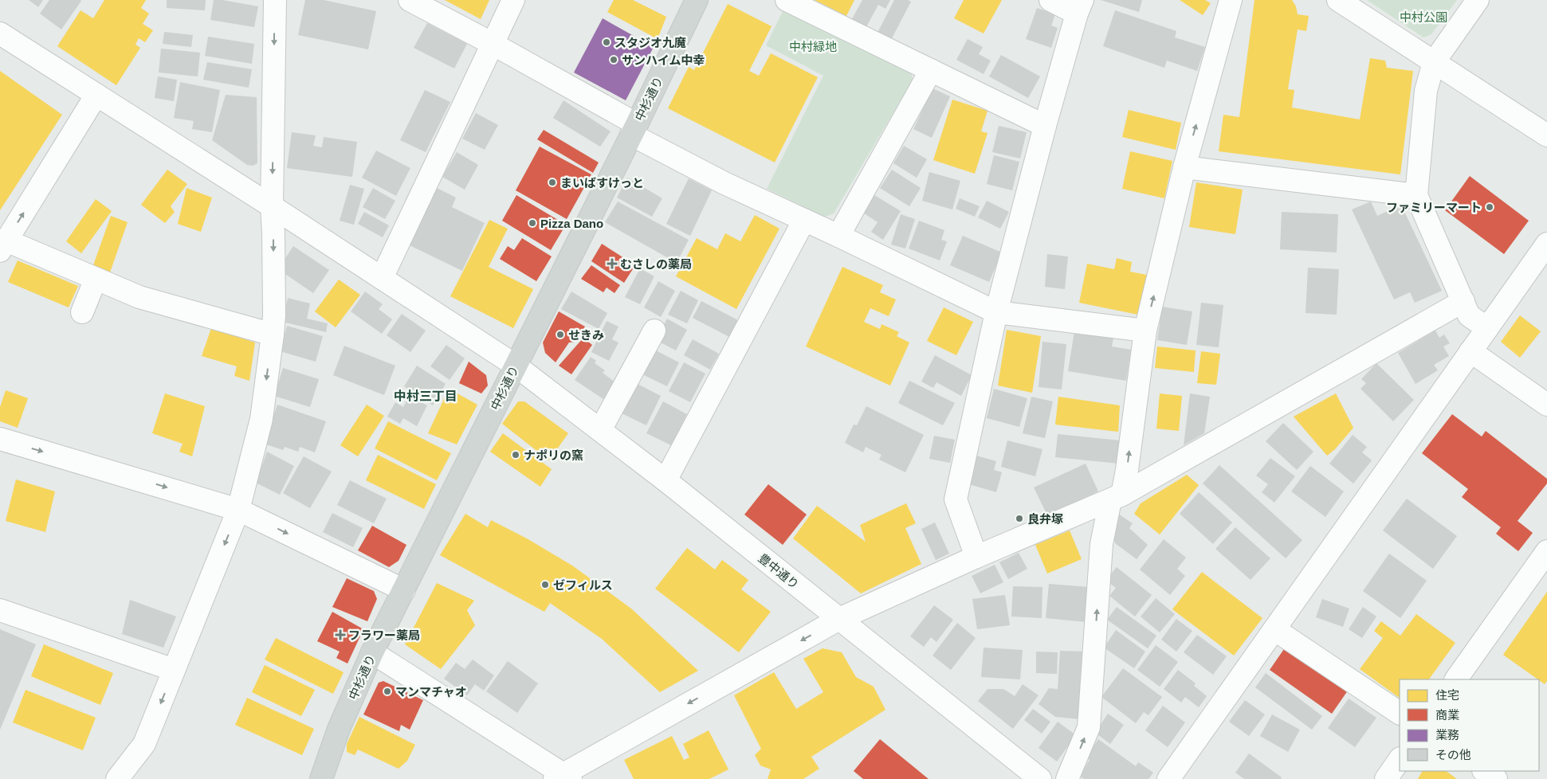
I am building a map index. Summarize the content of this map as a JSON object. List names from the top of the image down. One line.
{"streets":{"main road":["中杉通り"],"street":["豊中通り"]},"crossings":[["中杉通り","豊中通り"]],"districts":["中村三丁目"],"parks":["中村公園","中村緑地"],"places":{"other":["スタジオ九魔","サンハイム中幸","まいばすけっと","ファミリーマート","Pizza Dano","せきみ","ナポリの窯","良弁塚","ゼフィルス","マンマチャオ"],"health":["むさしの薬局","フラワー薬局"]},"legend":["住宅","商業","業務","その他"]}
